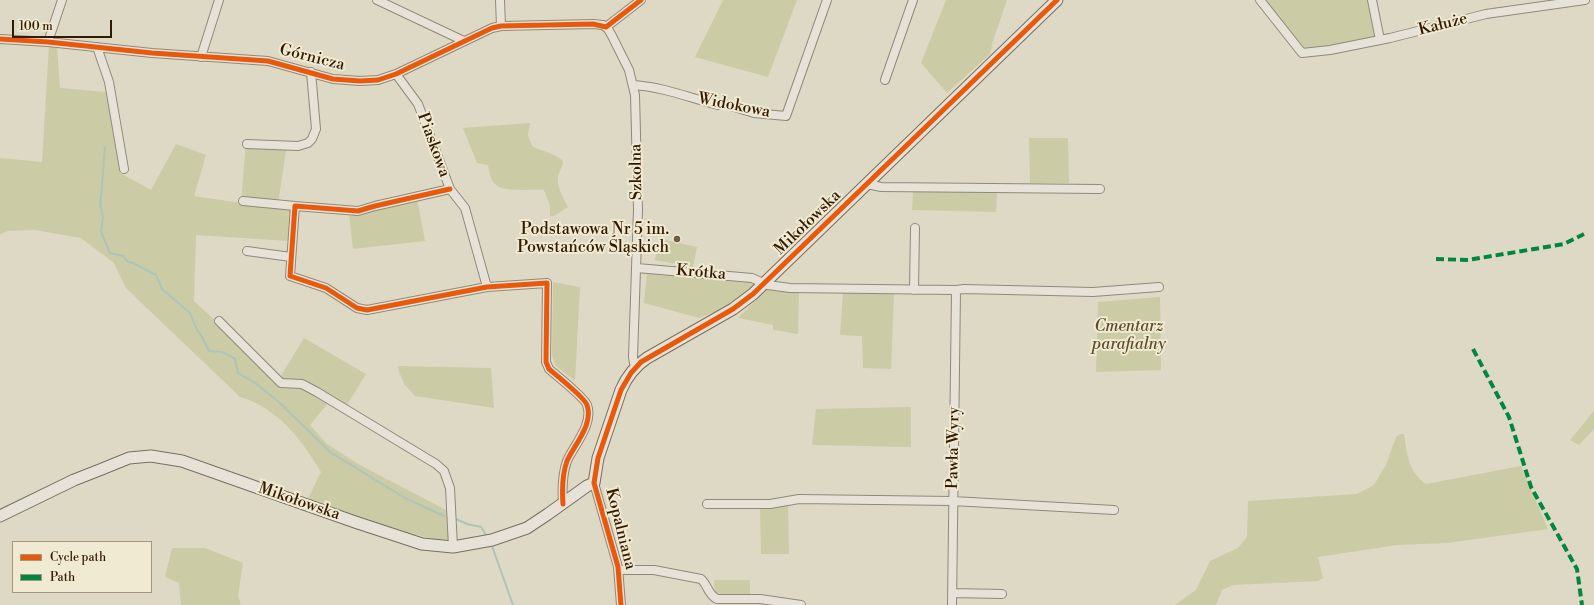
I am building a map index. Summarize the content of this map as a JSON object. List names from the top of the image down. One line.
{"streets":{"street":["Kałuże","Górnicza","Widokowa","Piaskowa","Szkolna","Mikołowska","Krótka","Pawła Wyry","Kopalniana"]},"crossings":[["Górnicza","Piaskowa"],["Górnicza","Szkolna"],["Widokowa","Szkolna"],["Szkolna","Mikołowska"],["Szkolna","Krótka"],["Mikołowska","Krótka"],["Mikołowska","Kopalniana"],["Krótka","Pawła Wyry"]],"parks":["Cmentarz parafialny"],"places":["Podstawowa Nr 5 im. Powstańców Śląskich"],"legend":["Cycle path","Path"],"scale_bar":"100 m"}
